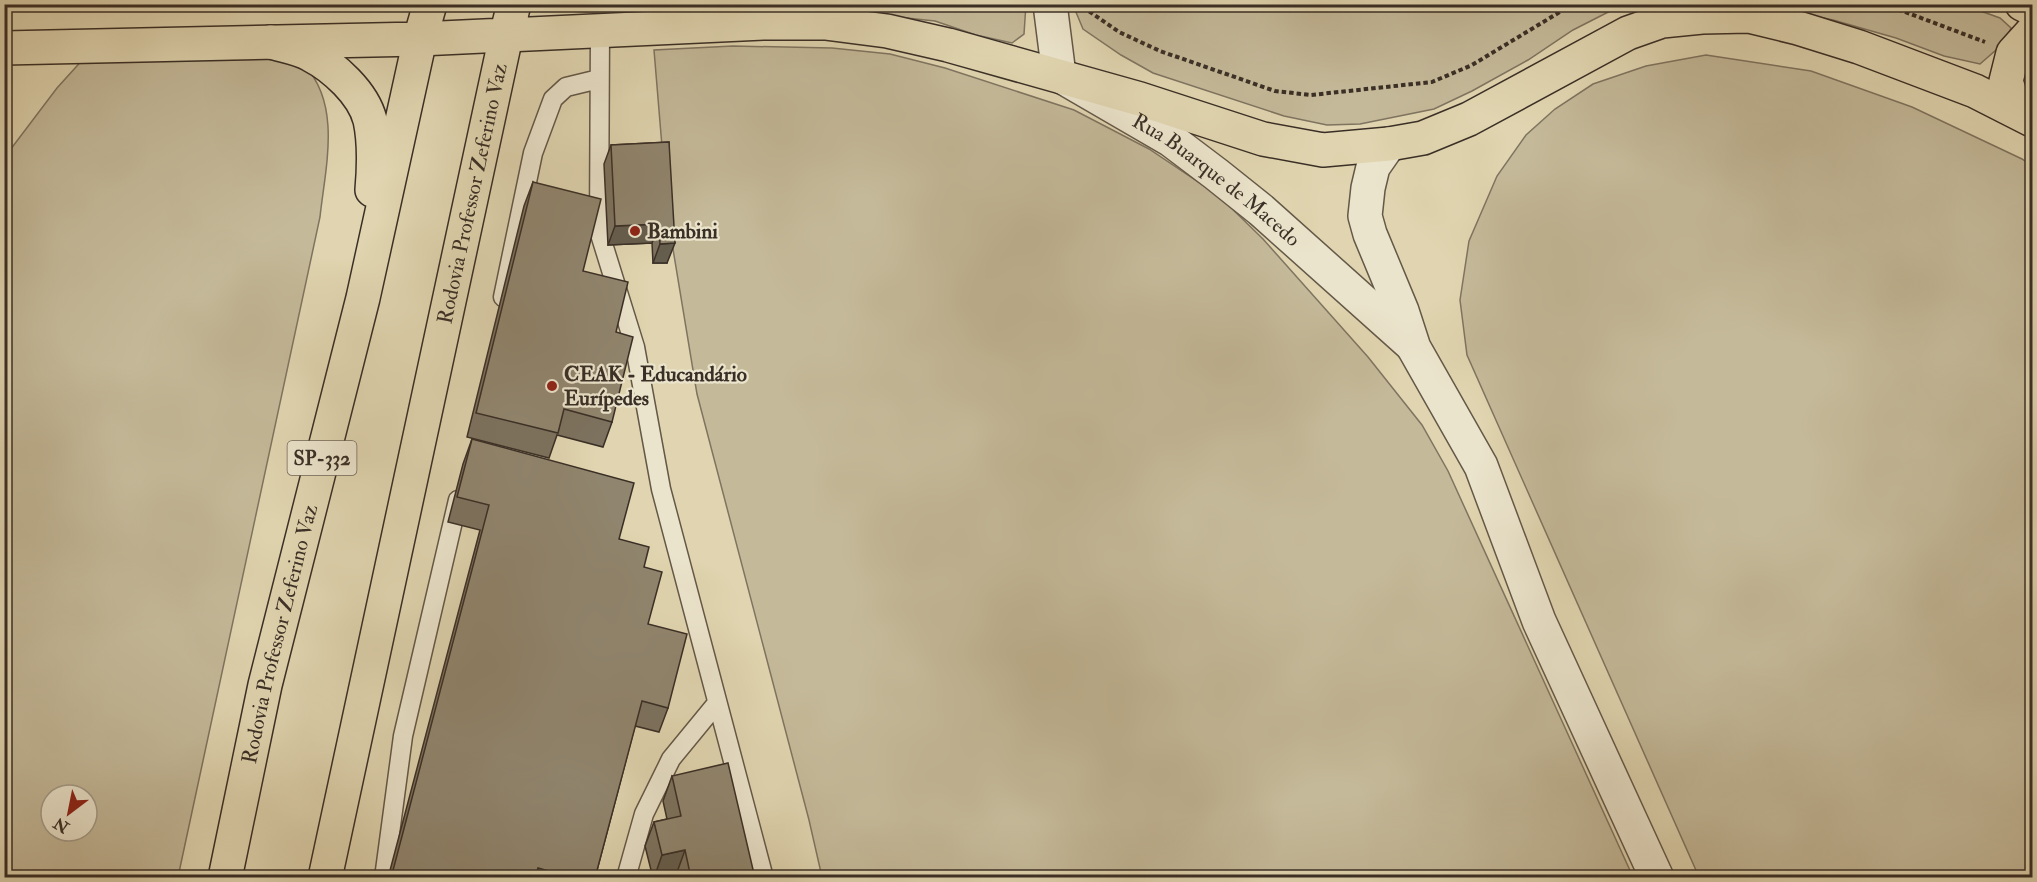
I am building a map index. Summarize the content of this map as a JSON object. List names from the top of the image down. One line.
{"streets":{"main road":["Rodovia Professor Zeferino Vaz","SP-332"],"street":["Rua Buarque de Macedo"]},"places":["Bambini","CEAK - Educandário Eurípedes"],"north":"bottom left"}
